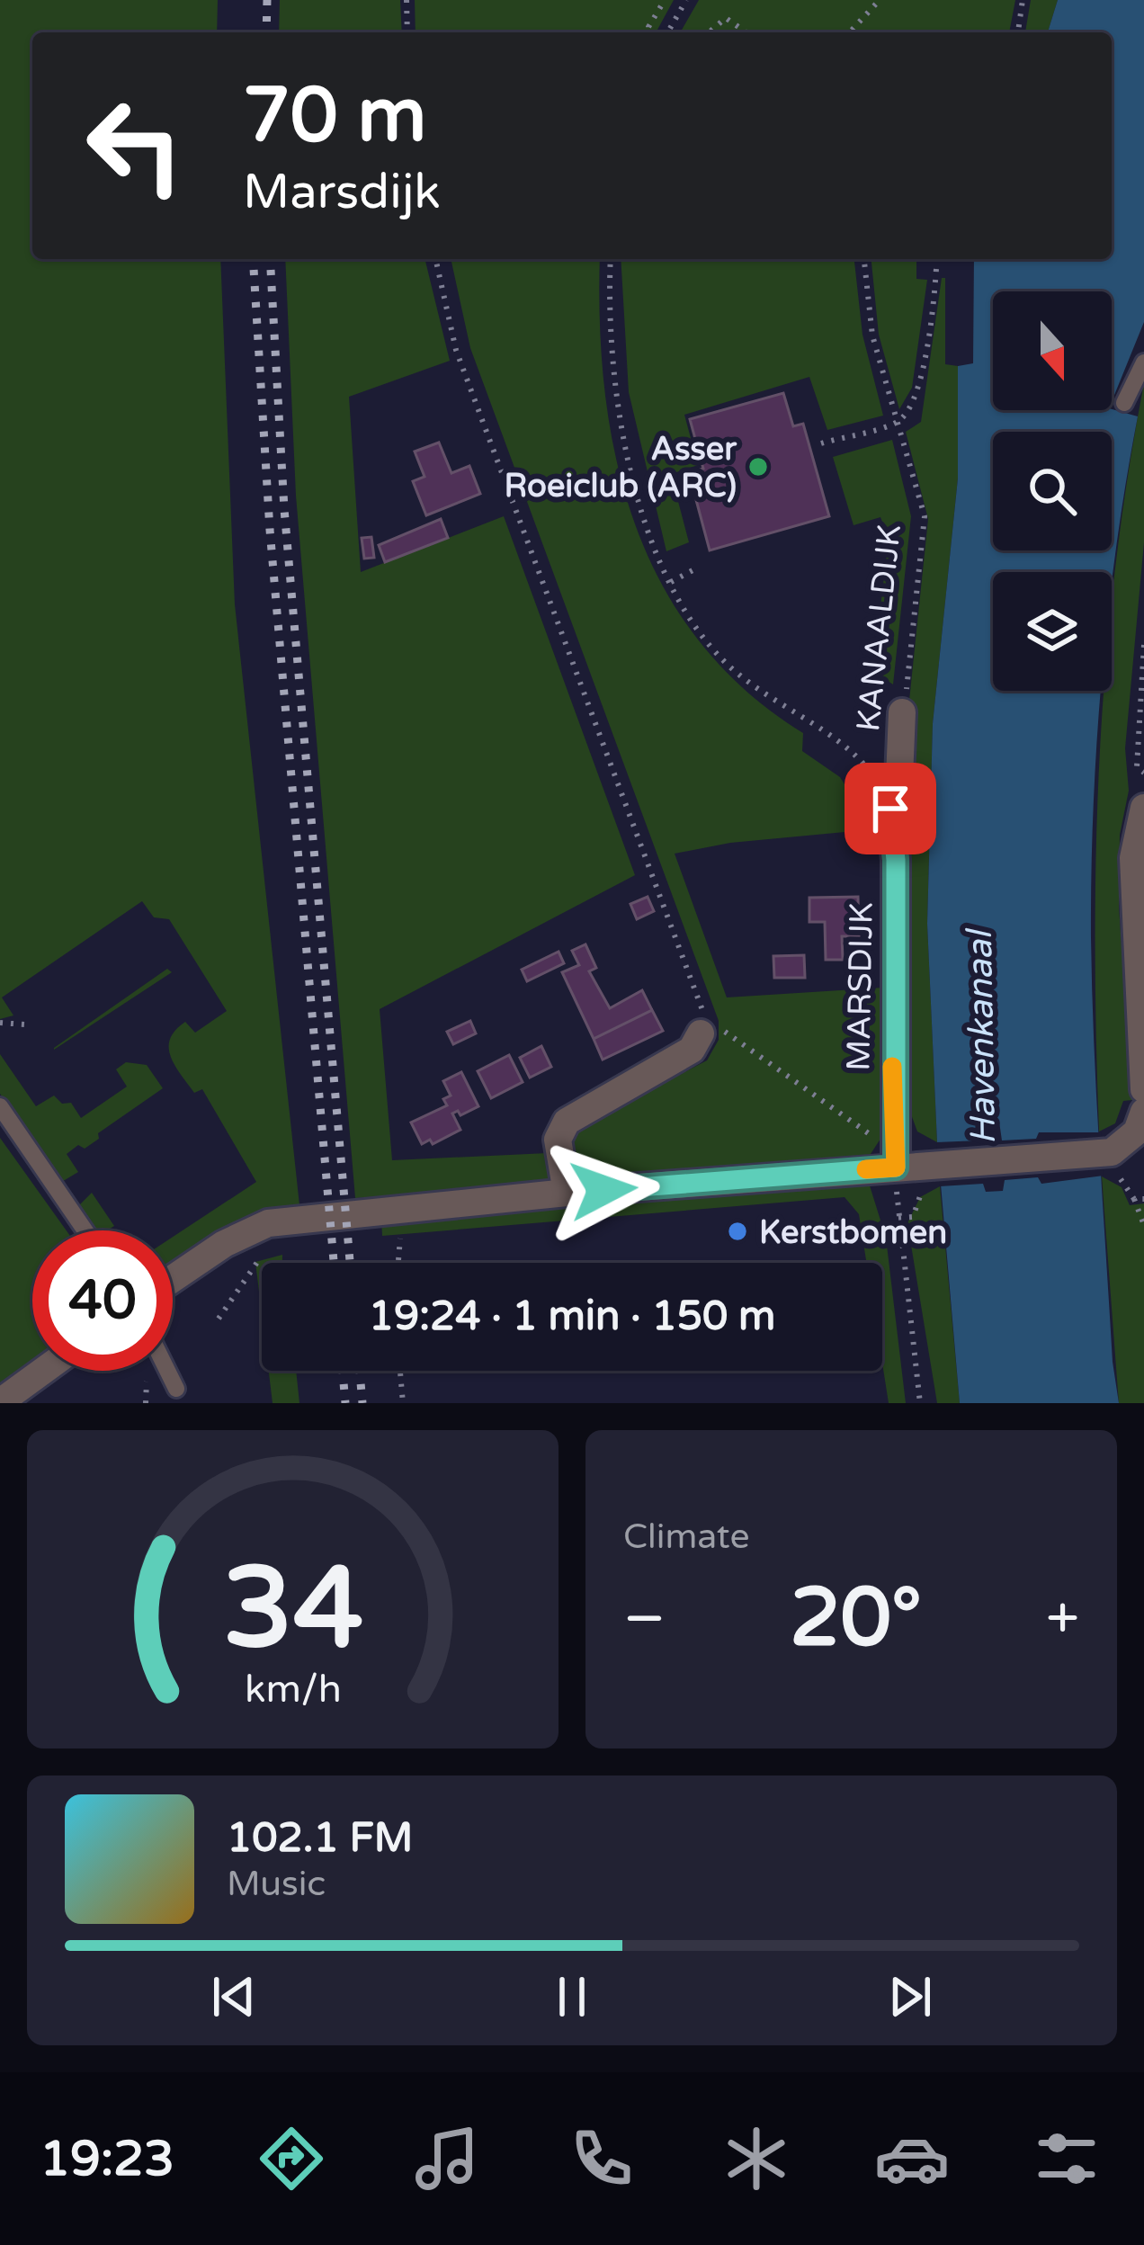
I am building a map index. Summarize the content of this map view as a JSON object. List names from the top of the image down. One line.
{"streets":{"street":["KANAALDIJK","MARSDIJK"]},"crossings":[["KANAALDIJK","MARSDIJK"]],"water":["Havenkanaal"],"places":["Asser Roeiclub (ARC)","Kerstbomen"],"north":"bottom","page":{"turn":["70 m","Marsdijk"],"limit":"40","trip":"19:24 · 1 min · 150 m","tile":"Climate","heat":["−","20°","+"],"song":["102.1 FM","Music"],"tabs":"19:23","gauge":["34","km/h"]}}
